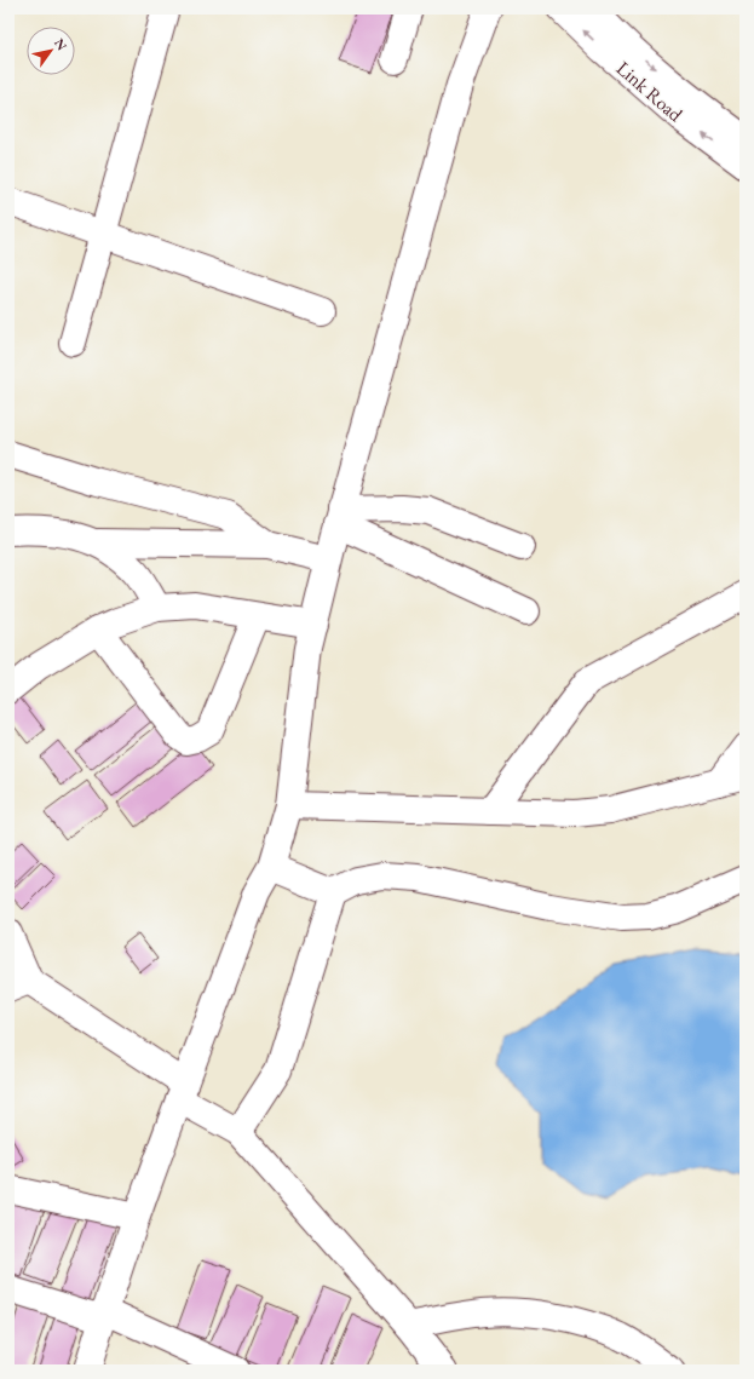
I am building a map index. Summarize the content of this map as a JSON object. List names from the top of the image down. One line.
{"streets":{"street":["Link Road"]},"north":"top right"}
